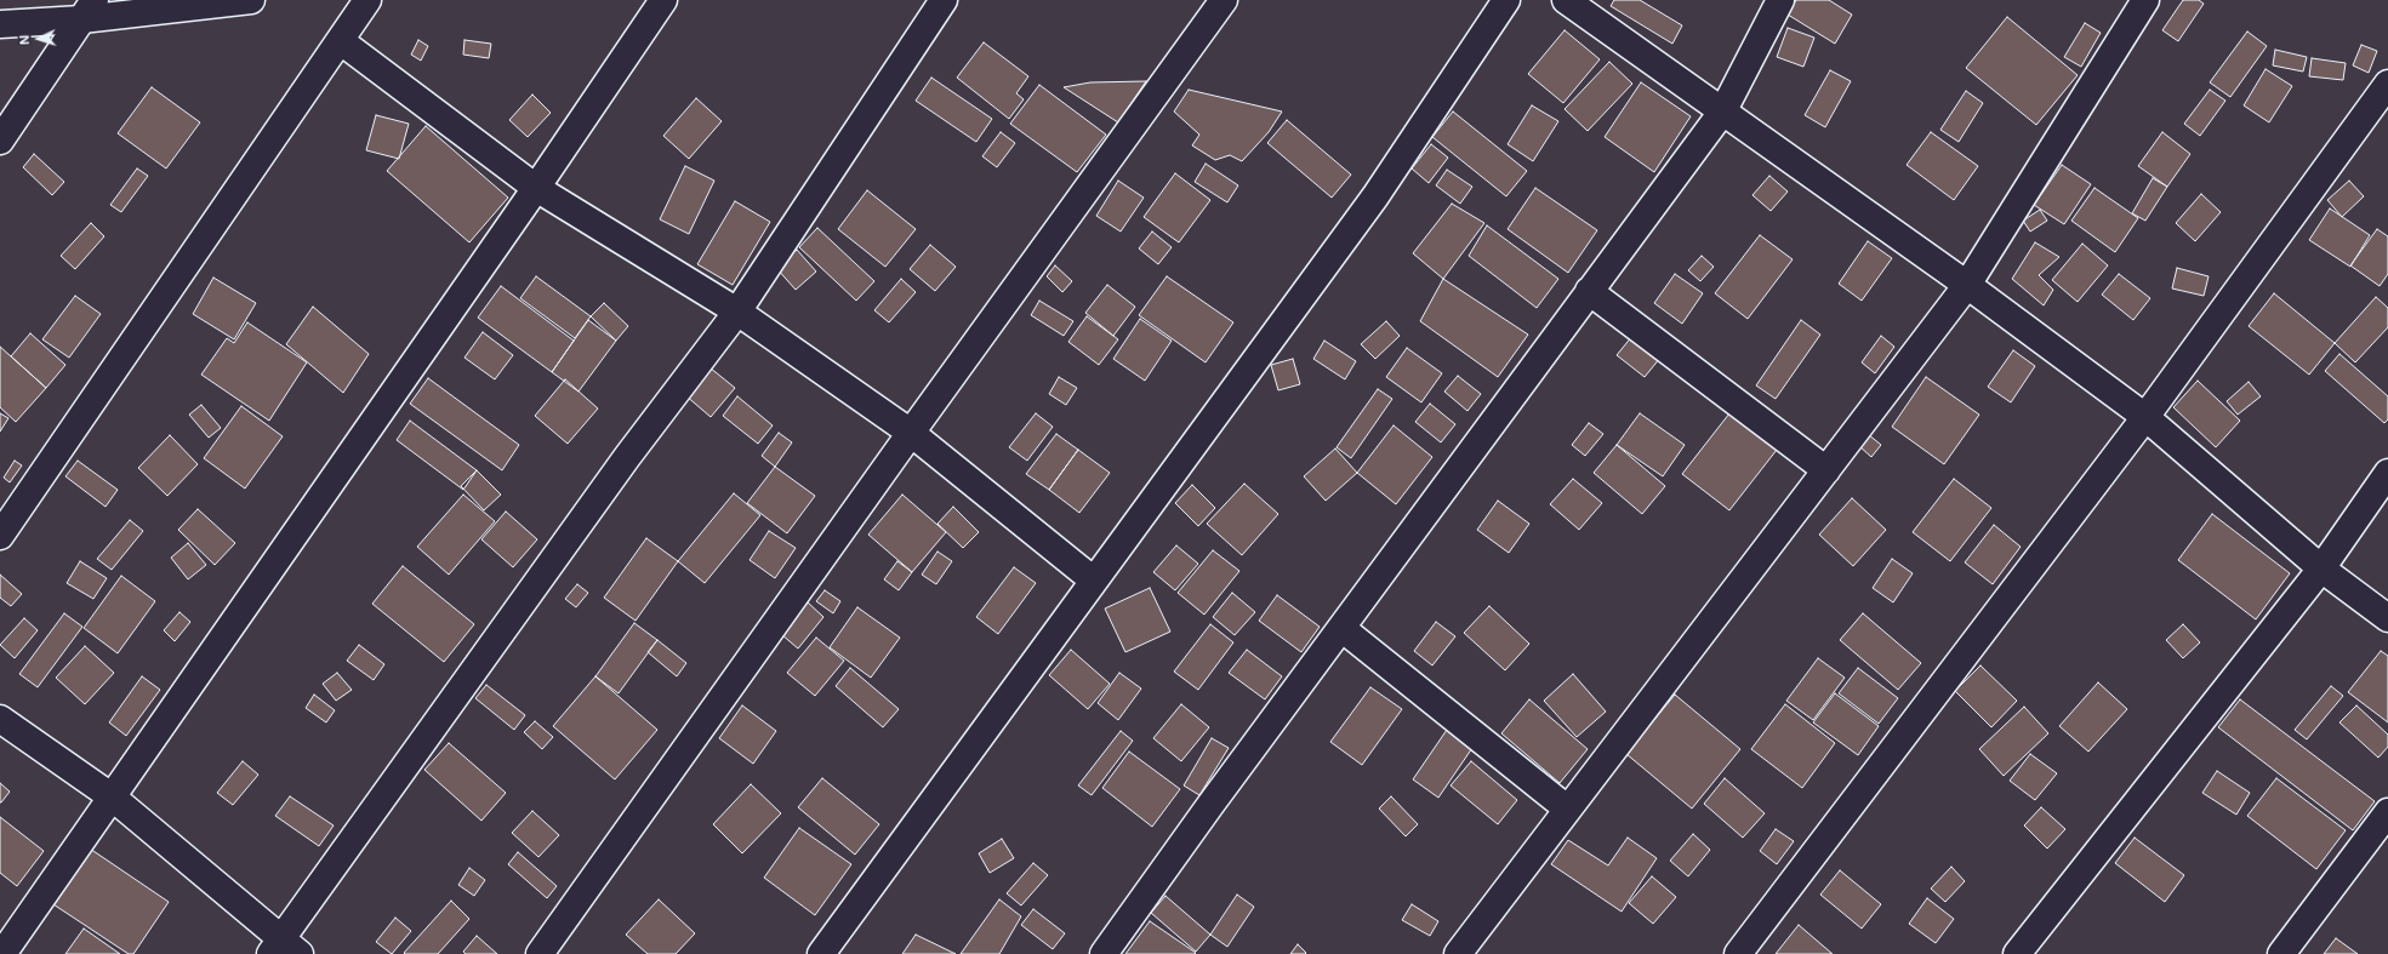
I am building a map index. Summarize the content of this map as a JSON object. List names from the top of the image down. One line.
{"north":"left"}
